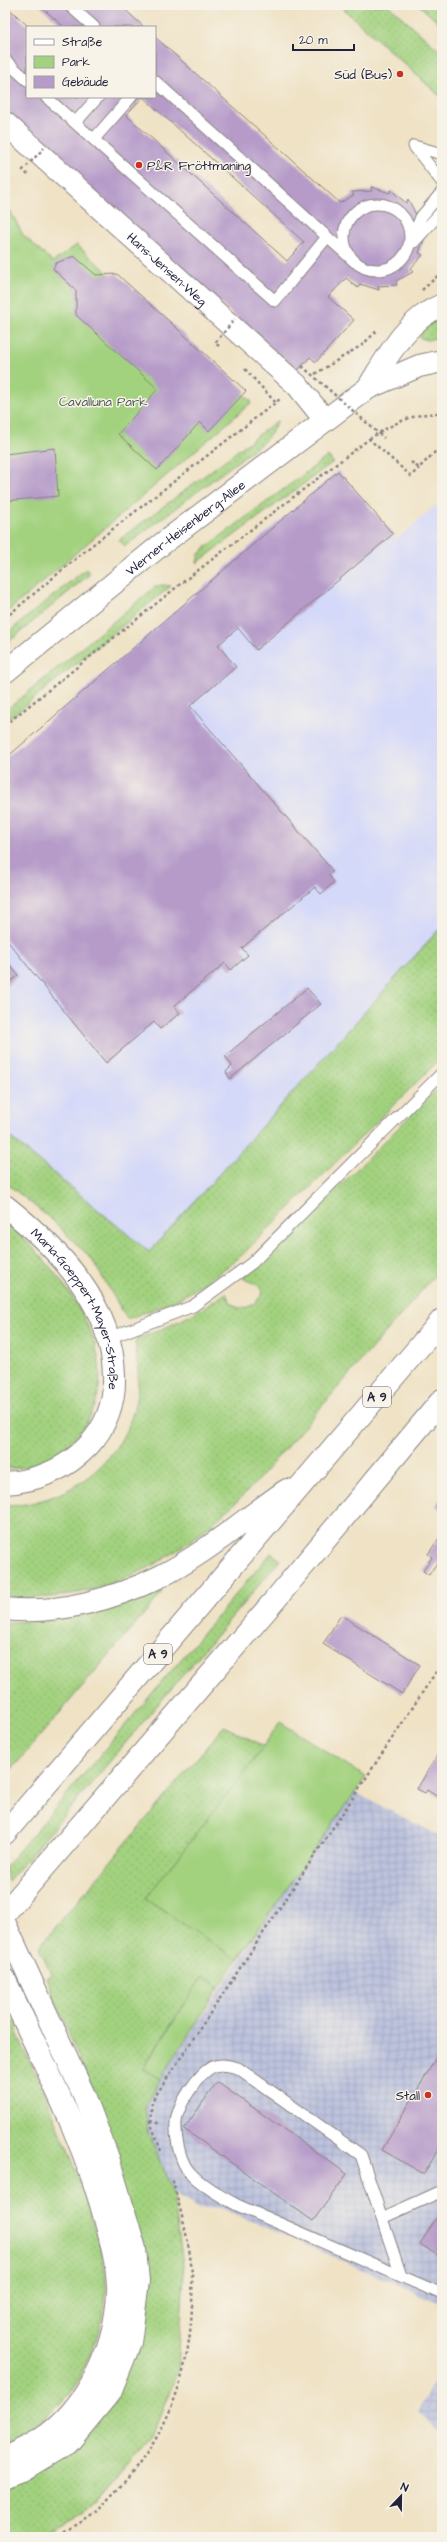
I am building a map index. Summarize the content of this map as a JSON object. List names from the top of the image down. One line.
{"streets":{"main road":["Hans-Jensen-Weg","Werner-Heisenberg-Allee","Maria-Goeppert-Mayer-Straße","A 9"]},"crossings":[["Hans-Jensen-Weg","Werner-Heisenberg-Allee"]],"parks":["Cavalluna Park"],"places":["Süd (Bus)","P&R Fröttmaning","Stall"],"legend":["Straße","Park","Gebäude"],"scale_bar":"20 m","north":"top"}
